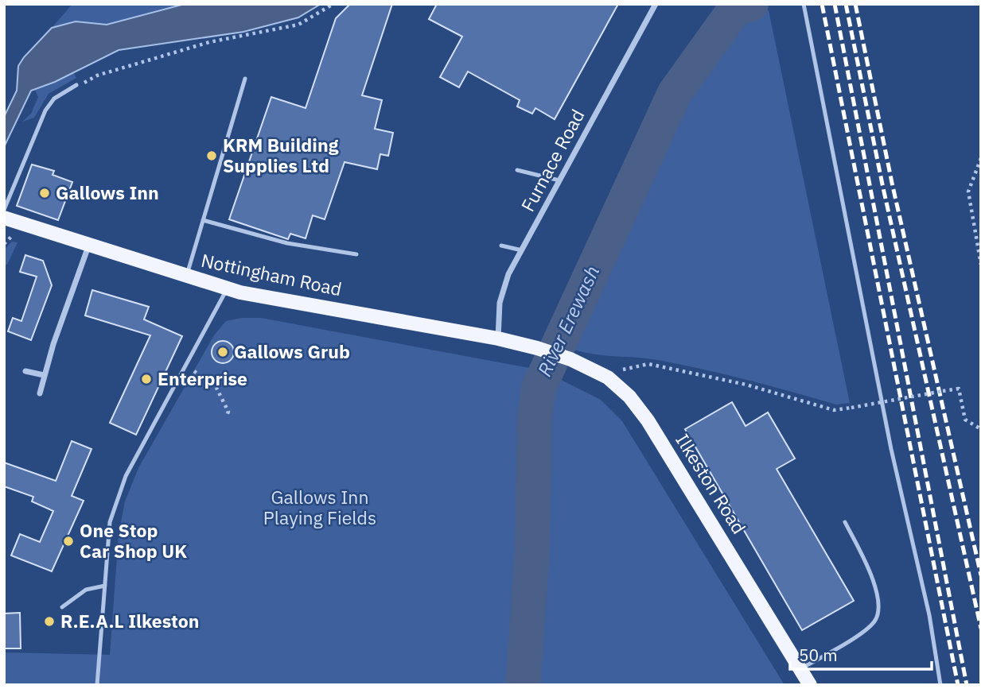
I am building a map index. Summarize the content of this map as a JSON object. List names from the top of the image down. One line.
{"streets":{"main road":["Nottingham Road","Ilkeston Road"],"street":["Furnace Road"]},"crossings":[["Furnace Road","Nottingham Road"],["Nottingham Road","Ilkeston Road"]],"water":["River Erewash"],"parks":["Gallows Inn Playing Fields"],"places":["KRM Building Supplies Ltd","Gallows Inn","Gallows Grub","Enterprise","One Stop Car Shop UK","R.E.A.L Ilkeston"],"scale_bar":"50 m"}
